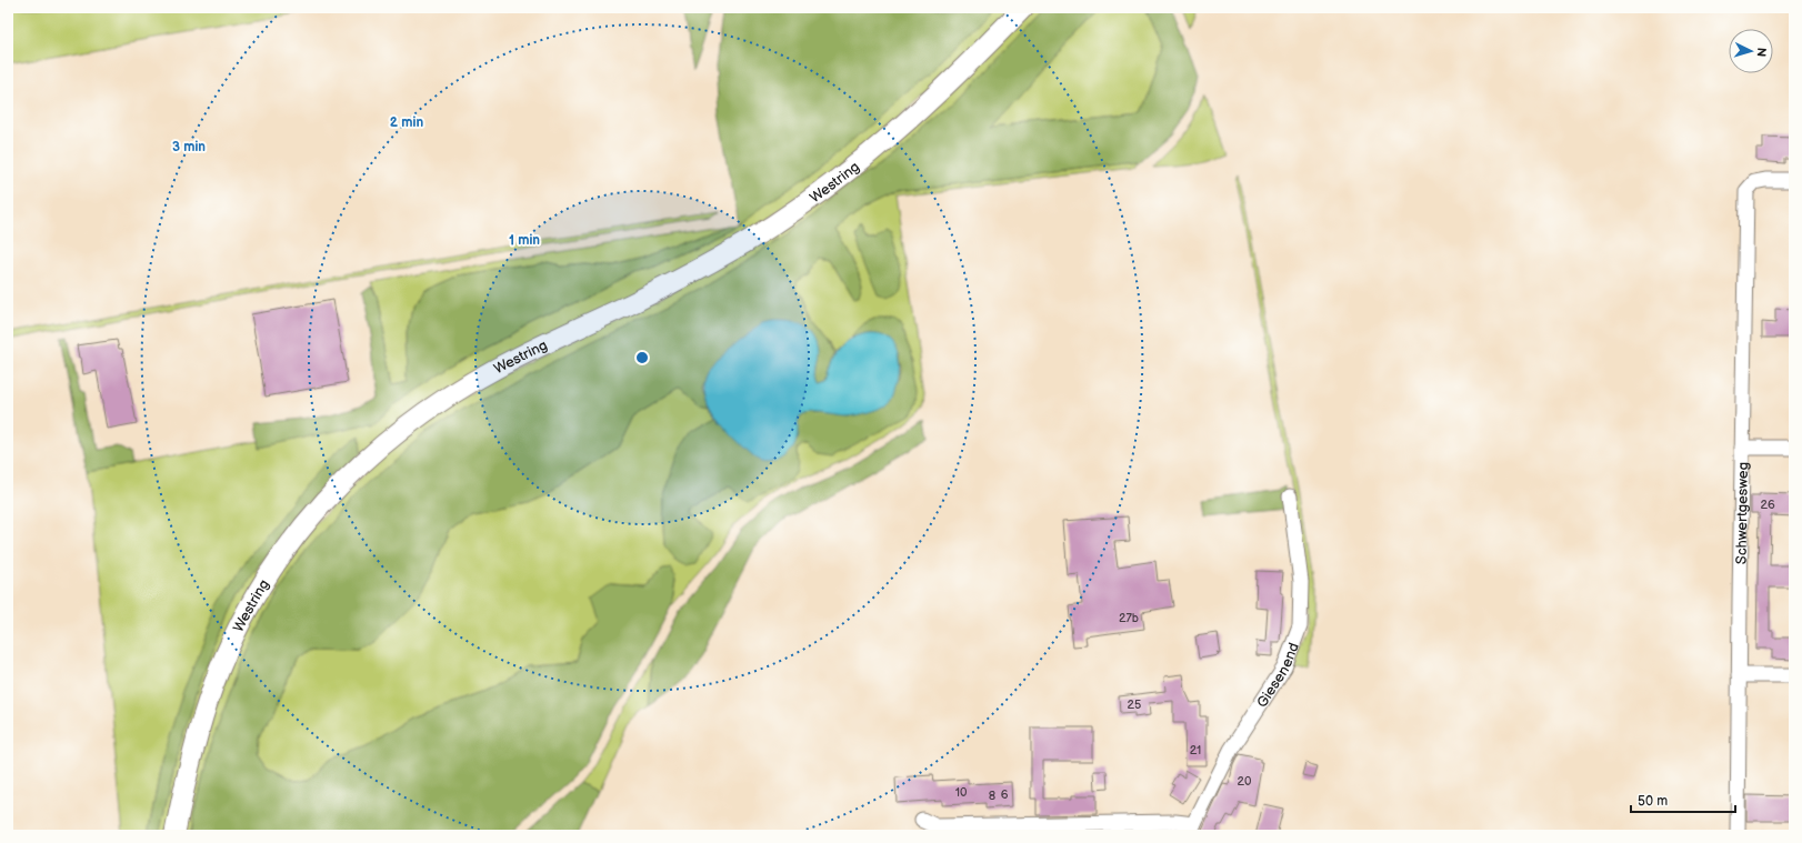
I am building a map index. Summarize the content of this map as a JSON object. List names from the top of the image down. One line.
{"streets":{"main road":["Westring"],"street":["Schwertgesweg","Giesenend"]},"house_numbers":["26","27b","25","21","20","10","6","8"],"scale_bar":"50 m","north":"right","rings":["2 min","3 min","1 min"]}
